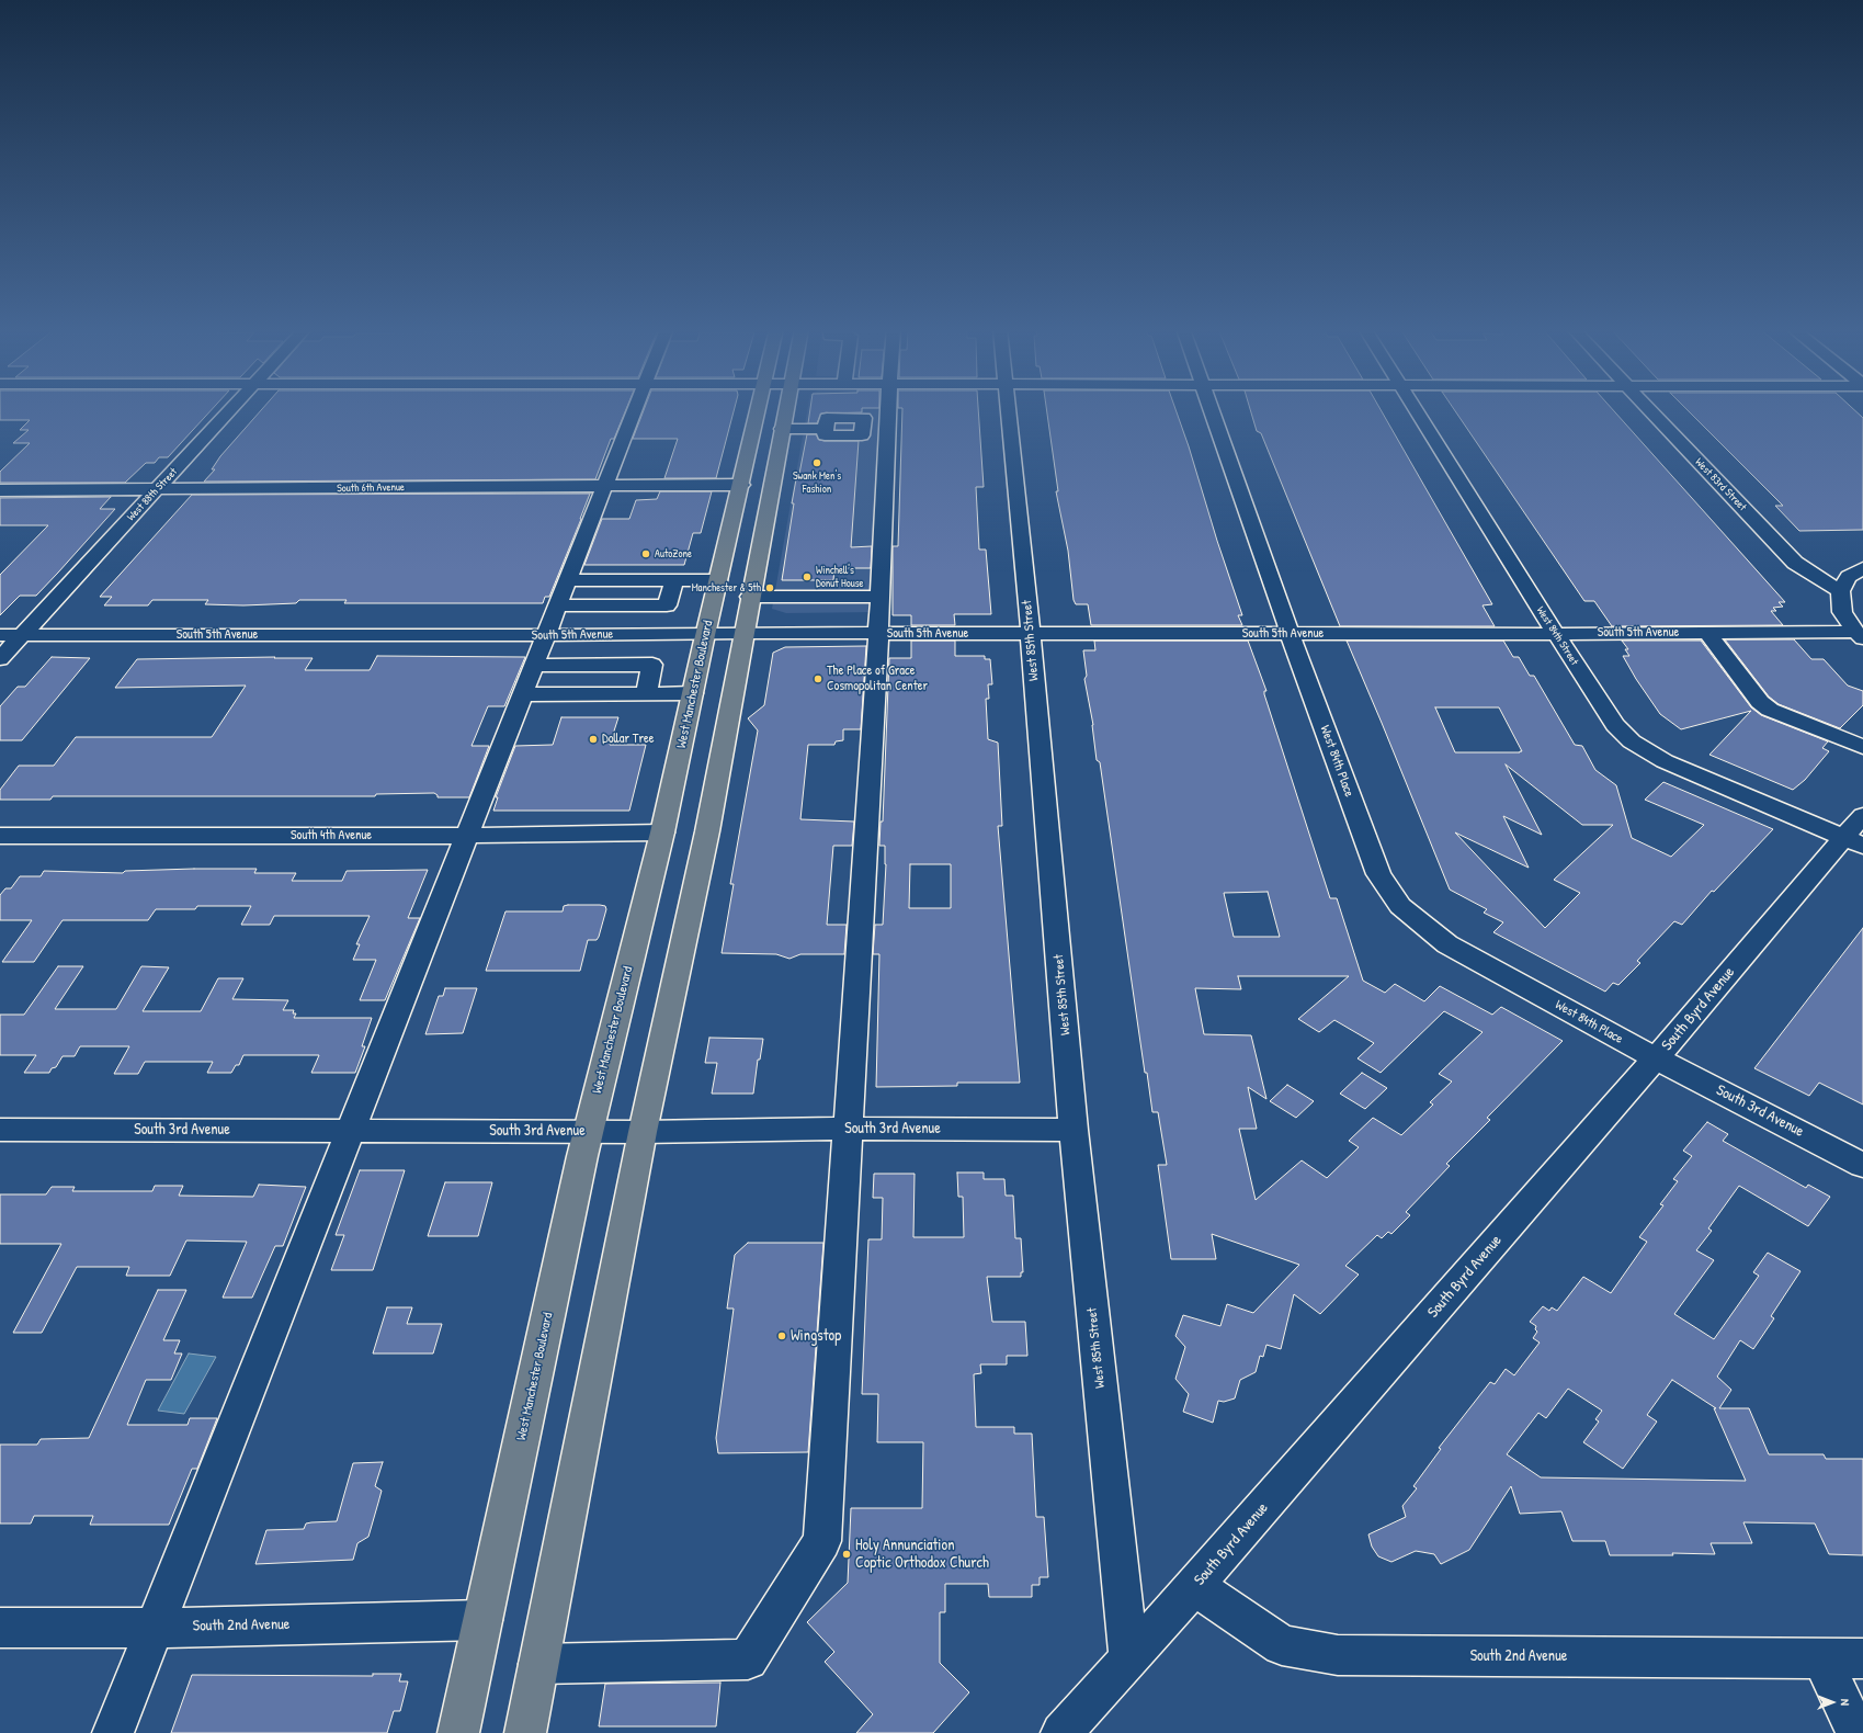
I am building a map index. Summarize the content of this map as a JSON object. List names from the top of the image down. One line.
{"streets":{"main road":["West Manchester Boulevard"],"street":["West 83rd Street","South 6th Avenue","West 88th Street","South 5th Avenue","West 84th Street","West 85th Street","West 84th Place","South 4th Avenue","South Byrd Avenue","South 3rd Avenue","South 2nd Avenue"]},"crossings":[["South 6th Avenue","West 88th Street"],["South 6th Avenue","West Manchester Boulevard"],["West 88th Street","South 5th Avenue"],["South 5th Avenue","West 84th Street"],["South 5th Avenue","West 85th Street"],["South 5th Avenue","West Manchester Boulevard"],["South 5th Avenue","West 84th Place"],["West 84th Street","South Byrd Avenue"],["West 85th Street","South Byrd Avenue"],["West 85th Street","South 3rd Avenue"],["West Manchester Boulevard","South 4th Avenue"],["West Manchester Boulevard","South 3rd Avenue"],["West Manchester Boulevard","South 2nd Avenue"],["West 84th Place","South Byrd Avenue"],["West 84th Place","South 3rd Avenue"],["South Byrd Avenue","South 3rd Avenue"],["South Byrd Avenue","South 2nd Avenue"]],"places":["Swank Men's Fashion","AutoZone","Winchell's Donut House","Manchester & 5th","The Place of Grace Cosmopolitan Center","Dollar Tree","Wingstop","Holy Annunciation Coptic Orthodox Church"],"north":"right"}
